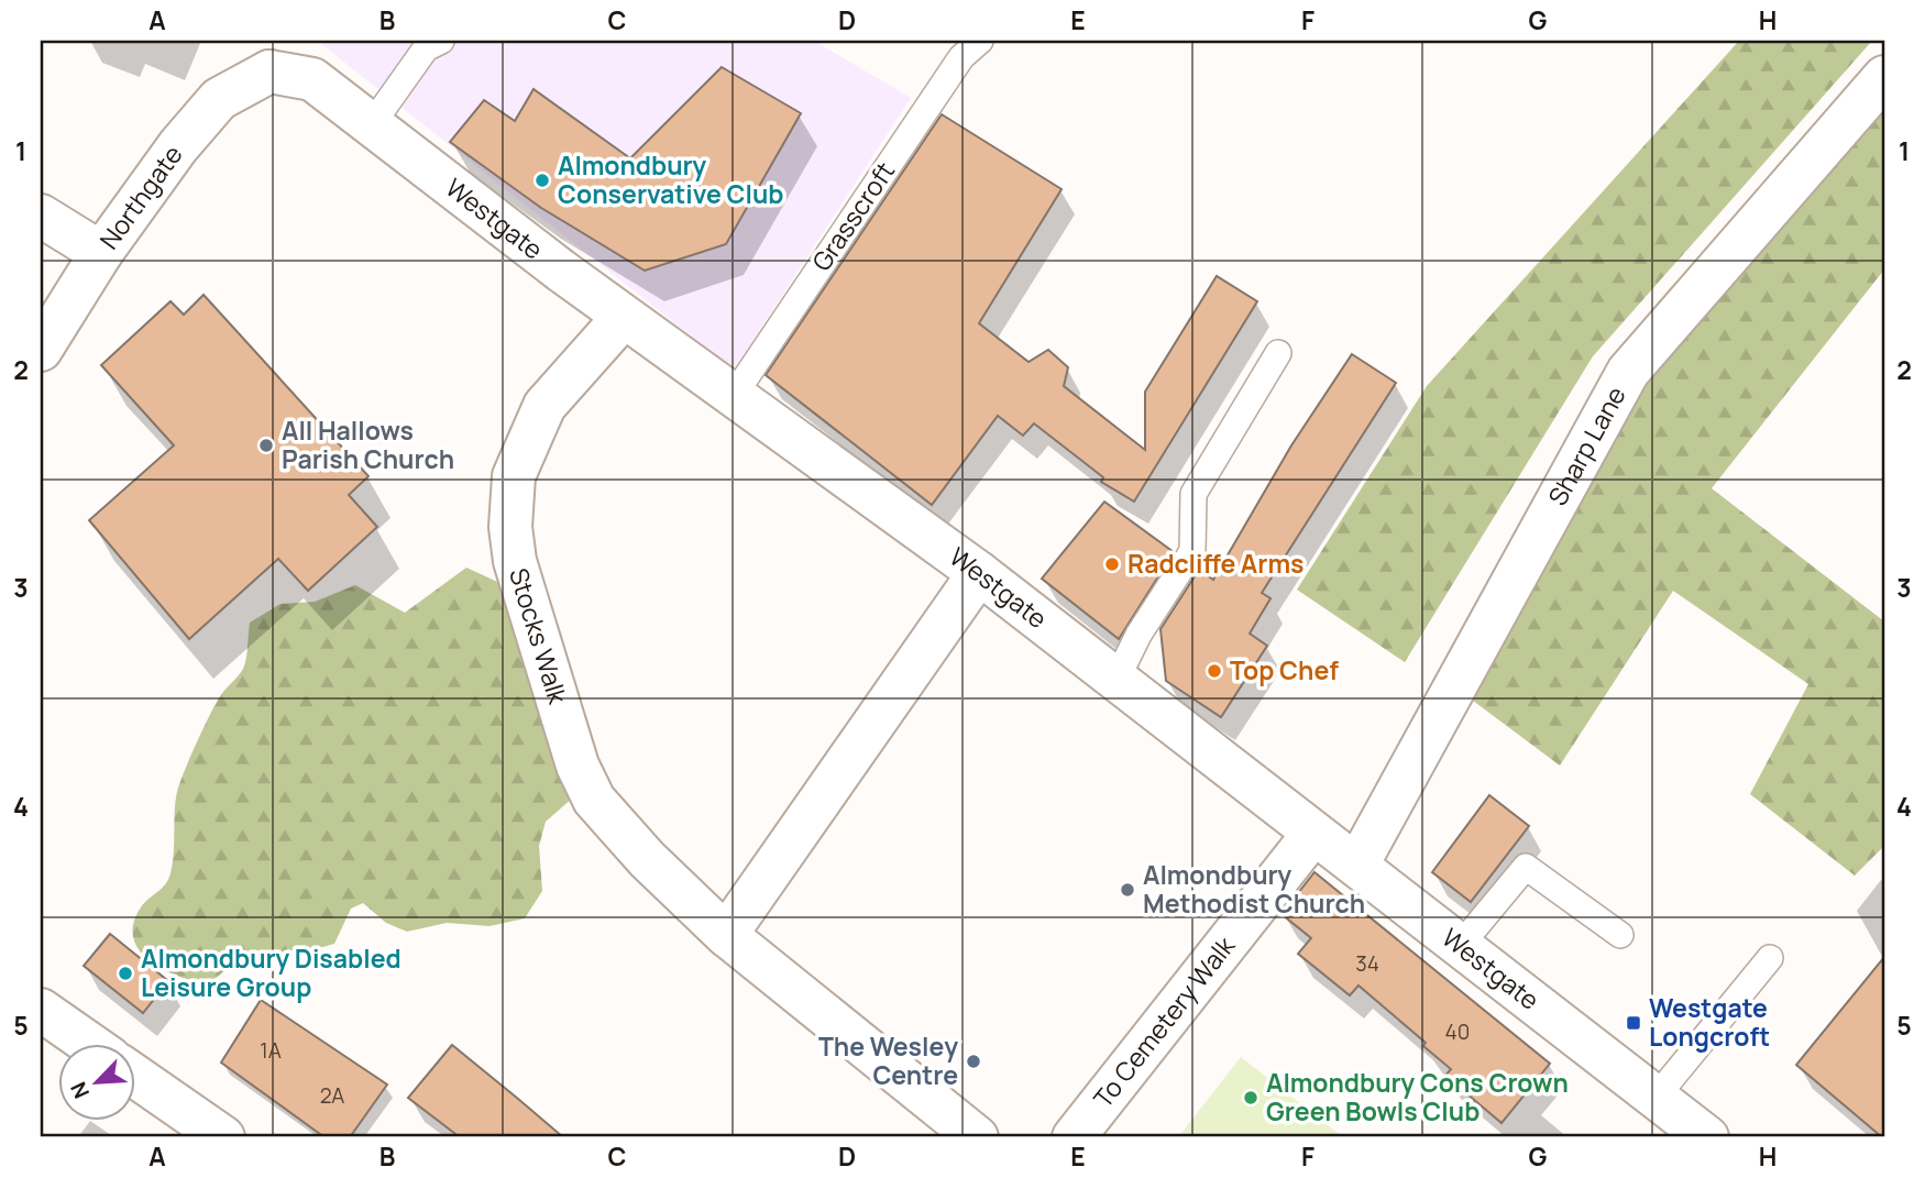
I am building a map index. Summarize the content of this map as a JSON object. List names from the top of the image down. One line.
{"streets":{"street":["Northgate","Westgate","Sharp Lane","Stocks Walk","To Cemetery Walk"],"lane":["Grasscroft"]},"crossings":[["Northgate","Westgate"],["Grasscroft","Westgate"],["Westgate","Sharp Lane"],["Westgate","Stocks Walk"],["Westgate","To Cemetery Walk"]],"places":{"other":["Almondbury Conservative Club","All Hallows Parish Church","Radcliffe Arms","Top Chef","Almondbury Methodist Church","Almondbury Disabled Leisure Group","The Wesley Centre","Almondbury Cons Crown Green Bowls Club"],"transit":["Westgate Longcroft"]},"house_numbers":["34","40","1A","2A"],"north":"bottom left","grid":{"columns":["A","B","C","D","E","F","G","H"],"rows":["1","2","3","4","5"]}}
